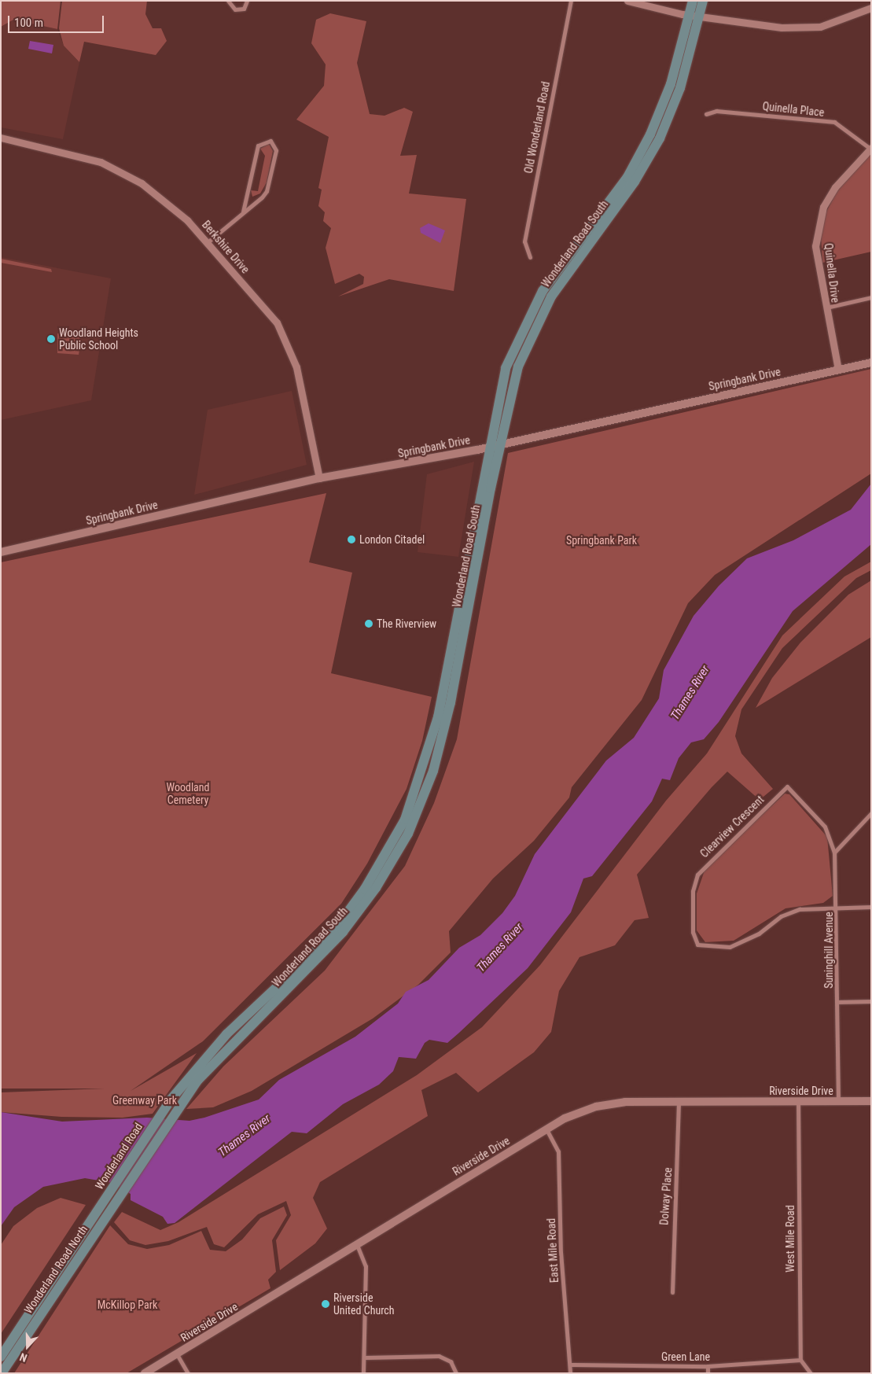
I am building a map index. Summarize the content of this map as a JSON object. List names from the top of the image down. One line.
{"streets":{"main road":["Wonderland Road South","Springbank Drive","Riverside Drive","Wonderland Road","Wonderland Road North"],"street":["Quinella Place","Old Wonderland Road","Berkshire Drive","Quinella Drive","Clearview Crescent","Suninghill Avenue","Dolway Place","West Mile Road","East Mile Road","Green Lane"]},"crossings":[["Quinella Place","Quinella Drive"],["Wonderland Road South","Springbank Drive"],["Wonderland Road South","Wonderland Road"],["Berkshire Drive","Springbank Drive"],["Quinella Drive","Springbank Drive"],["Clearview Crescent","Suninghill Avenue"],["Suninghill Avenue","Riverside Drive"],["Riverside Drive","Dolway Place"],["Riverside Drive","West Mile Road"],["Riverside Drive","East Mile Road"],["Wonderland Road","Wonderland Road North"],["West Mile Road","Green Lane"],["East Mile Road","Green Lane"]],"water":["Thames River"],"parks":["Springbank Park","Woodland Cemetery","Greenway Park","McKillop Park"],"places":["Woodland Heights Public School","London Citadel","The Riverview","Riverside United Church"],"scale_bar":"100 m","north":"bottom"}
